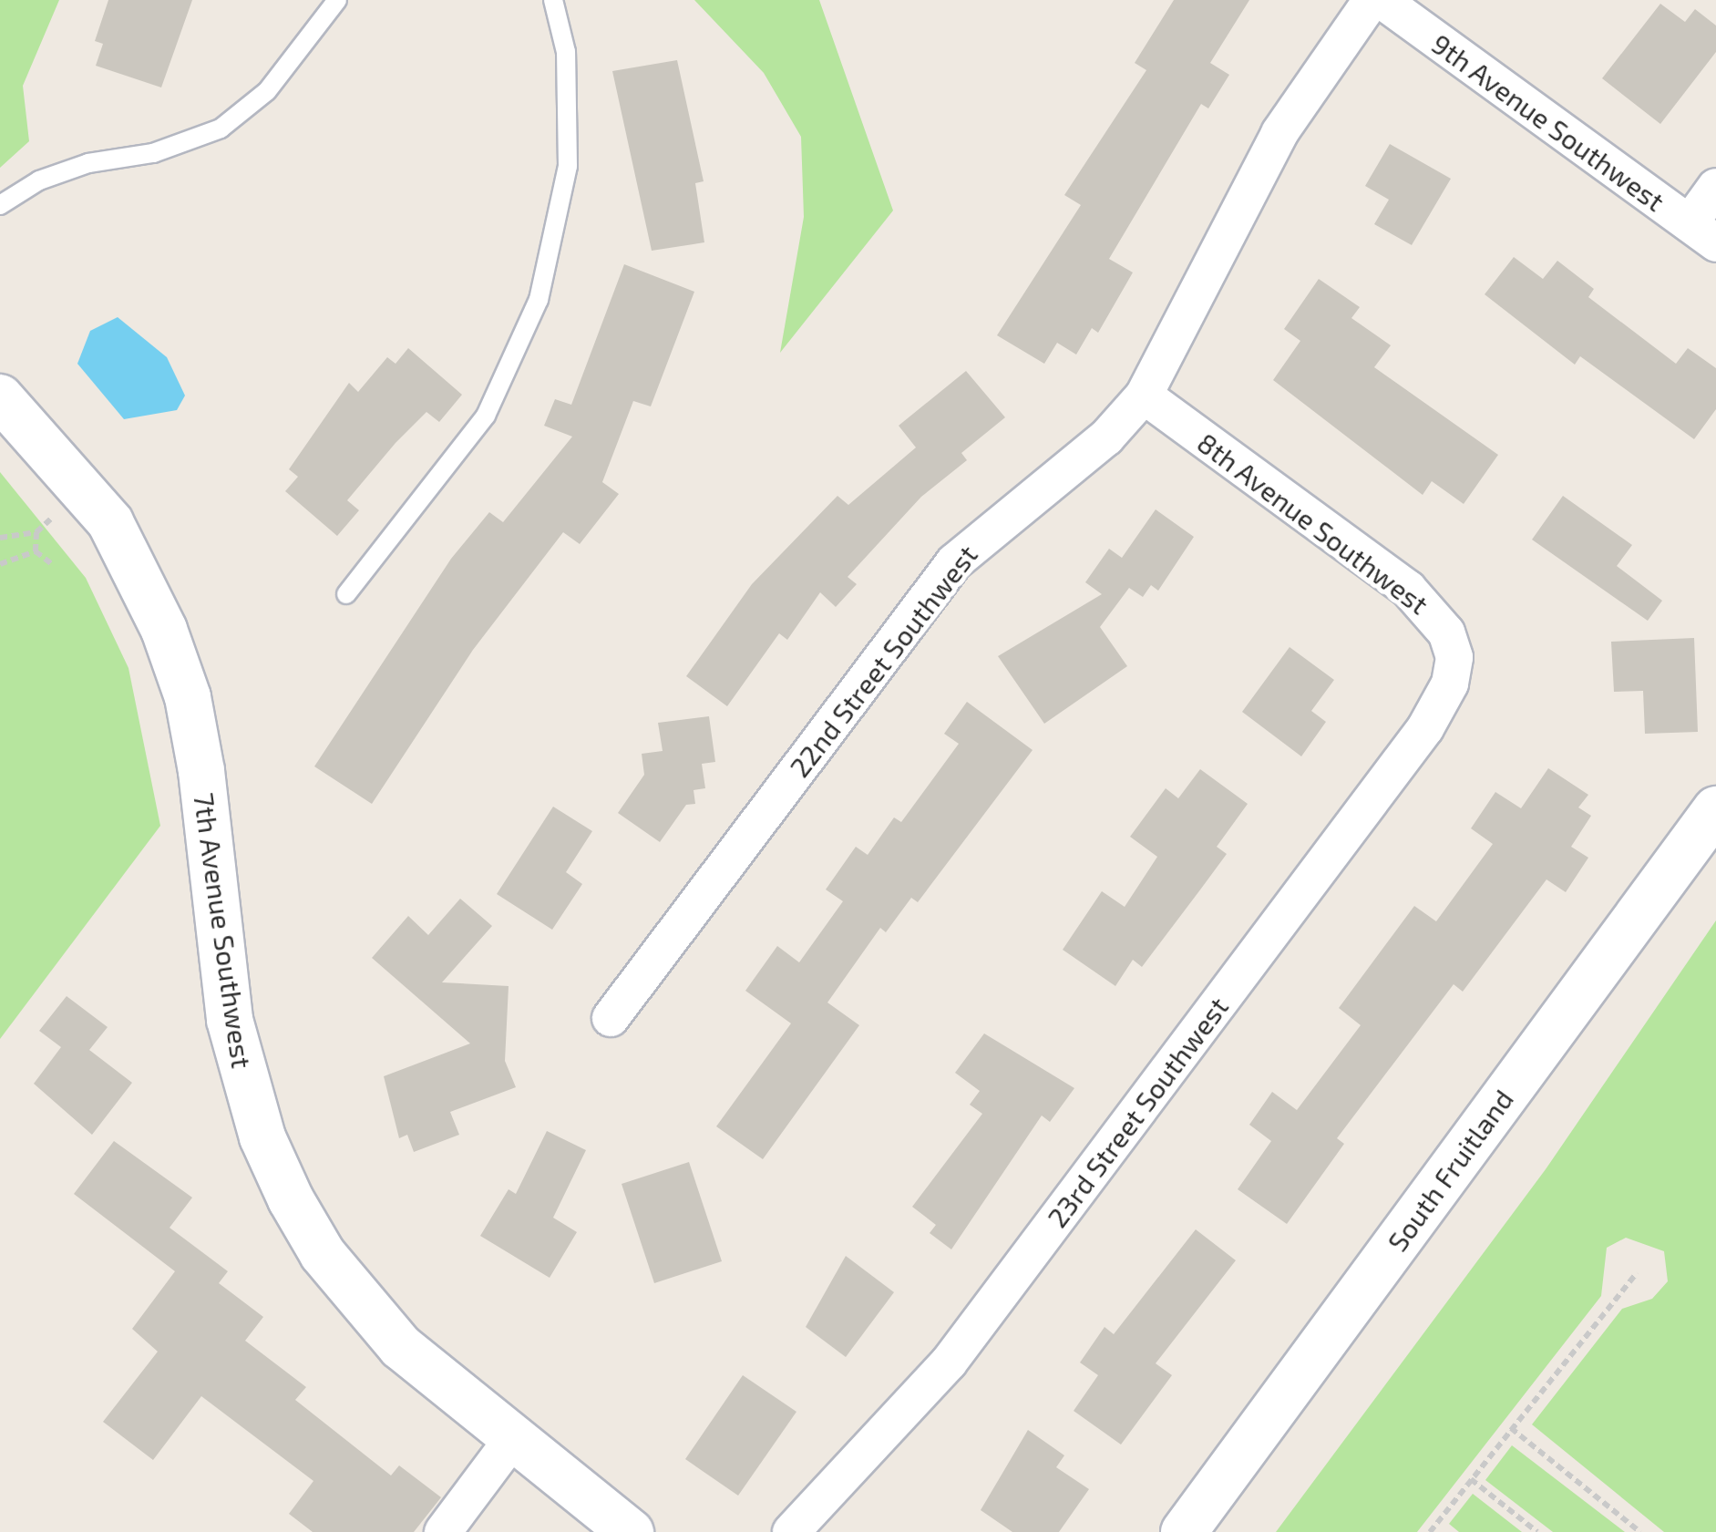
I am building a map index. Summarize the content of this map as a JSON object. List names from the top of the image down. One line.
{"streets":{"street":["9th Avenue Southwest","8th Avenue Southwest","22nd Street Southwest","7th Avenue Southwest","23rd Street Southwest","South Fruitland"]},"crossings":[["8th Avenue Southwest","22nd Street Southwest"],["8th Avenue Southwest","23rd Street Southwest"]]}
